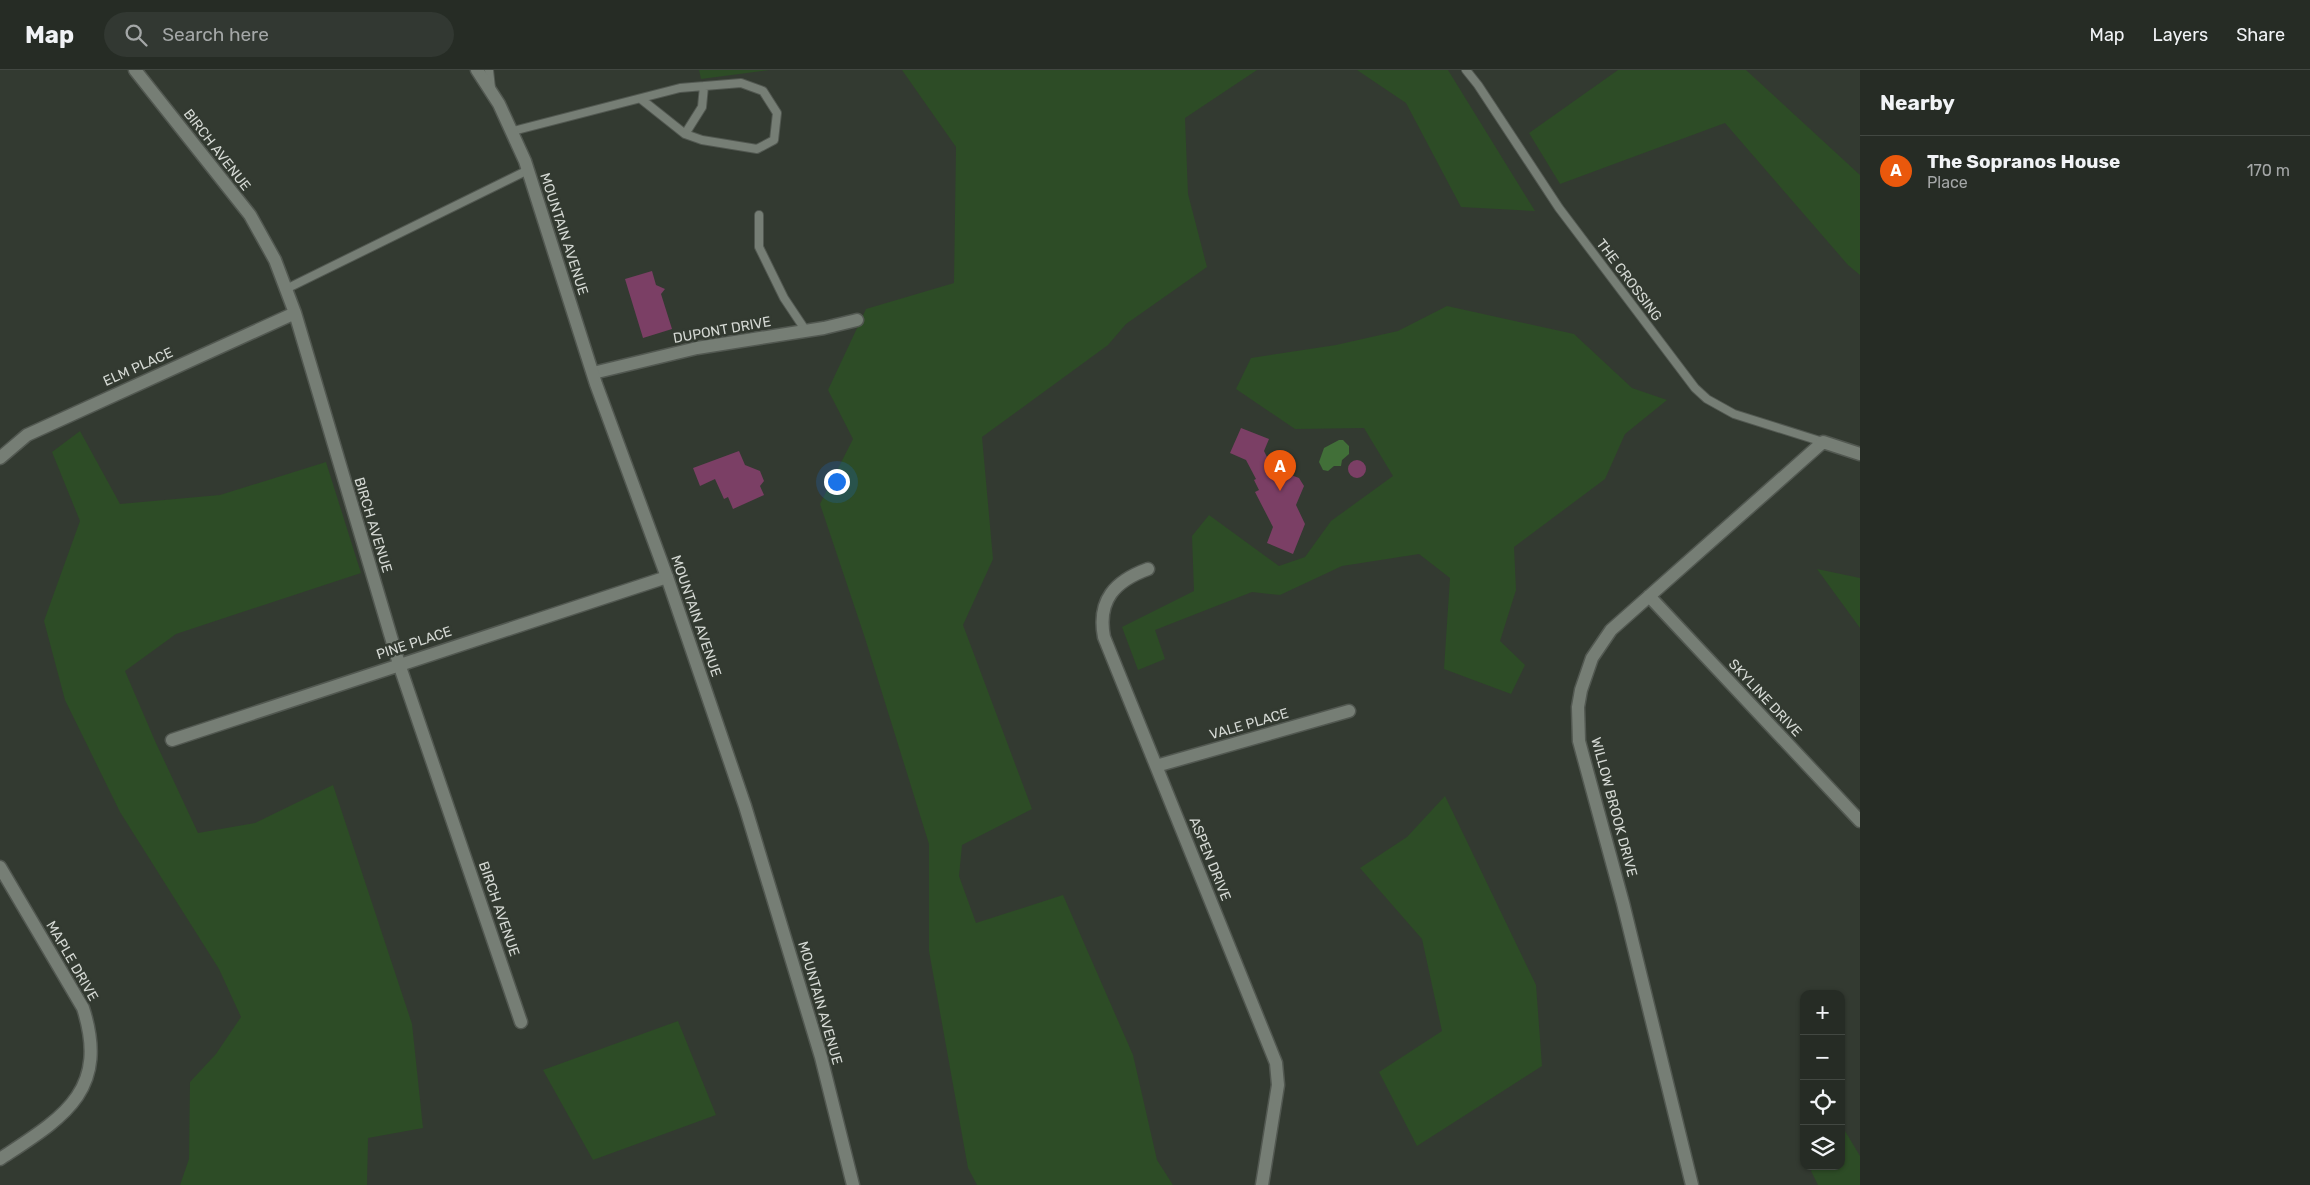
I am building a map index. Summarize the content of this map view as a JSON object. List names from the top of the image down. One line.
{"streets":{"street":["BIRCH AVENUE","MOUNTAIN AVENUE","DUPONT DRIVE","ELM PLACE","PINE PLACE","SKYLINE DRIVE","VALE PLACE","WILLOW BROOK DRIVE","ASPEN DRIVE","MAPLE DRIVE"],"lane":["THE CROSSING"]},"crossings":[["BIRCH AVENUE","ELM PLACE"],["BIRCH AVENUE","PINE PLACE"],["MOUNTAIN AVENUE","DUPONT DRIVE"],["MOUNTAIN AVENUE","PINE PLACE"],["THE CROSSING","WILLOW BROOK DRIVE"],["SKYLINE DRIVE","WILLOW BROOK DRIVE"],["VALE PLACE","ASPEN DRIVE"]],"page":{"header":"Map","search":"Search here","nav":["Map","Layers","Share"],"heading":"Nearby","list":[{"mark":"A","name":"The Sopranos House","note":"Place","value":"170 m"}],"pins":"A","map_buttons":["+","−"]}}
